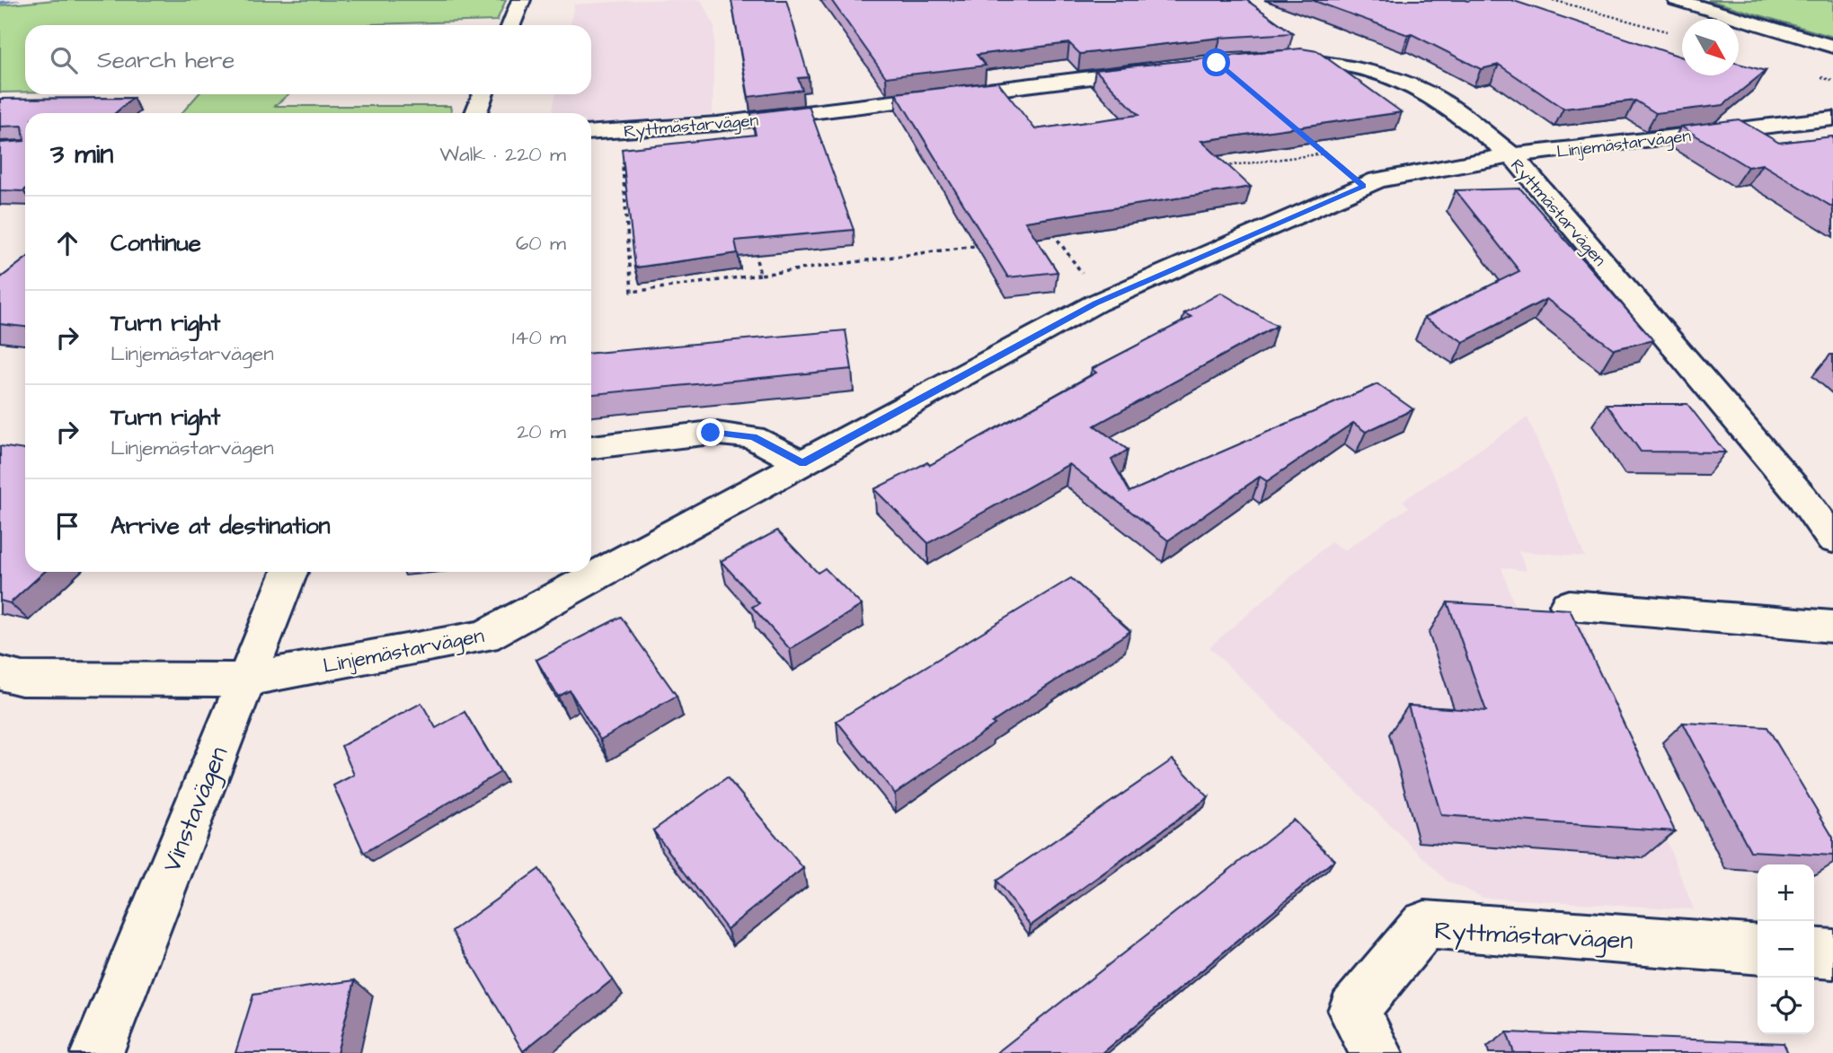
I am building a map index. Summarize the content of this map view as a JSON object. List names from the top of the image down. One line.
{"streets":{"street":["Ryttmästarvägen","Linjemästarvägen","Vinstavägen"]},"crossings":[["Ryttmästarvägen","Linjemästarvägen"],["Linjemästarvägen","Vinstavägen"]],"north":"bottom right","page":{"search":"Search here","heading":["3 min","Walk · 220 m"],"list":[["Continue","60 m"],["Turn right","Linjemästarvägen","140 m"],["Turn right","Linjemästarvägen","20 m"],"Arrive at destination"],"map_buttons":["+","−"]}}
